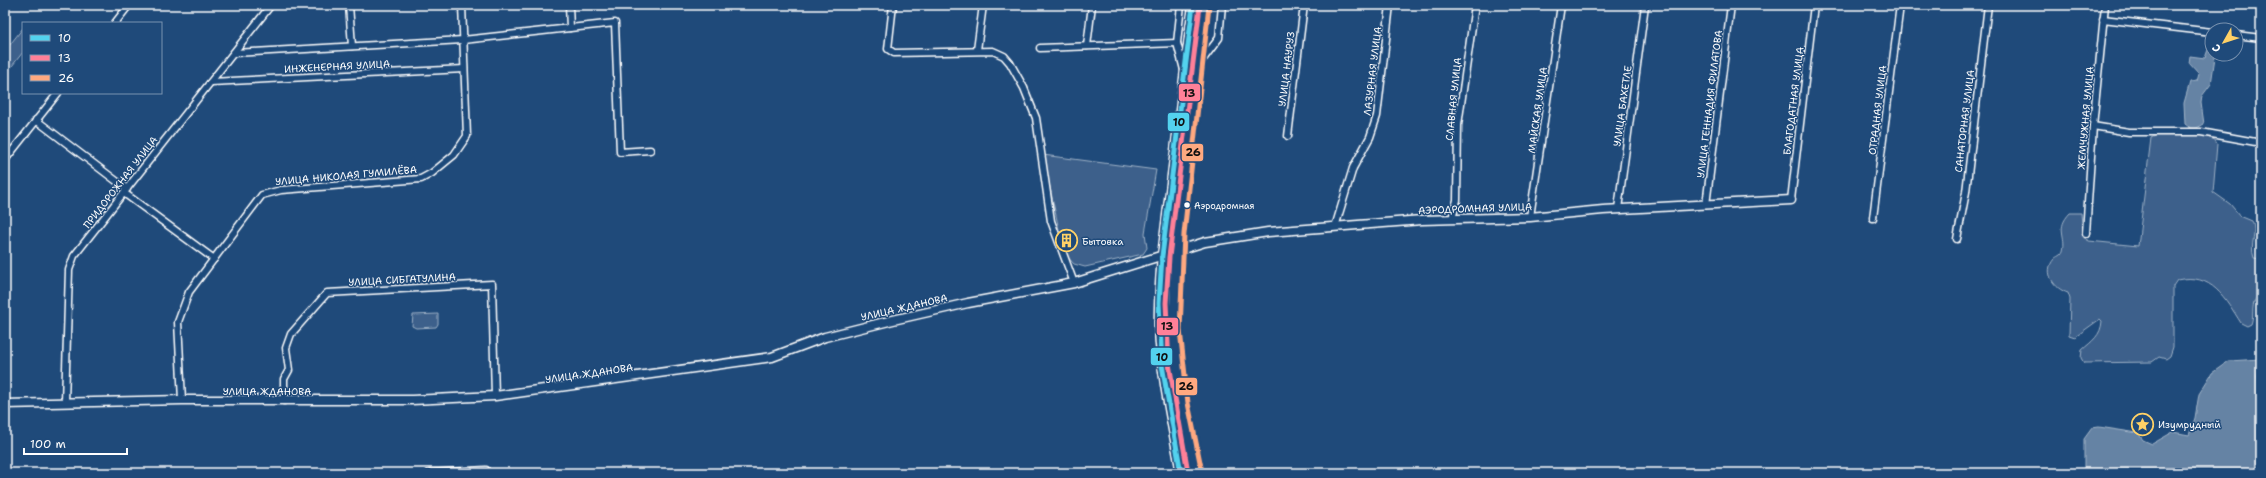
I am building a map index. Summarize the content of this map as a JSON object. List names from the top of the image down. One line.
{"streets":{"street":["ИНЖЕНЕРНАЯ УЛИЦА","УЛИЦА НАУРУЗ","ЛАЗУРНАЯ УЛИЦА","СЛАВНАЯ УЛИЦА","БЛАГОДАТНАЯ УЛИЦА","УЛИЦА ГЕННАДИЯ ФИЛАТОВА","УЛИЦА БАХЕТЛЕ","МАЙСКАЯ УЛИЦА","ОТРАДНАЯ УЛИЦА","ЖЕМЧУЖНАЯ УЛИЦА","САНАТОРНАЯ УЛИЦА","УЛИЦА НИКОЛАЯ ГУМИЛЁВА","ПРИДОРОЖНАЯ УЛИЦА","АЭРОДРОМНАЯ УЛИЦА","УЛИЦА СИБГАТУЛИНА","УЛИЦА ЖДАНОВА"]},"crossings":[["ИНЖЕНЕРНАЯ УЛИЦА","УЛИЦА НИКОЛАЯ ГУМИЛЁВА"],["ИНЖЕНЕРНАЯ УЛИЦА","ПРИДОРОЖНАЯ УЛИЦА"],["ЛАЗУРНАЯ УЛИЦА","АЭРОДРОМНАЯ УЛИЦА"],["СЛАВНАЯ УЛИЦА","АЭРОДРОМНАЯ УЛИЦА"],["БЛАГОДАТНАЯ УЛИЦА","АЭРОДРОМНАЯ УЛИЦА"],["УЛИЦА ГЕННАДИЯ ФИЛАТОВА","АЭРОДРОМНАЯ УЛИЦА"],["УЛИЦА БАХЕТЛЕ","АЭРОДРОМНАЯ УЛИЦА"],["МАЙСКАЯ УЛИЦА","АЭРОДРОМНАЯ УЛИЦА"],["УЛИЦА НИКОЛАЯ ГУМИЛЁВА","УЛИЦА ЖДАНОВА"],["ПРИДОРОЖНАЯ УЛИЦА","УЛИЦА ЖДАНОВА"],["АЭРОДРОМНАЯ УЛИЦА","УЛИЦА ЖДАНОВА"],["УЛИЦА СИБГАТУЛИНА","УЛИЦА ЖДАНОВА"]],"places":{"other":["Аэродромная"],"building":["Бытовка"],"place":["Изумрудный"]},"lines":["transit line 10","transit line 13","transit line 26"],"legend":["10","13","26"],"scale_bar":"100 m","north":"bottom left"}
